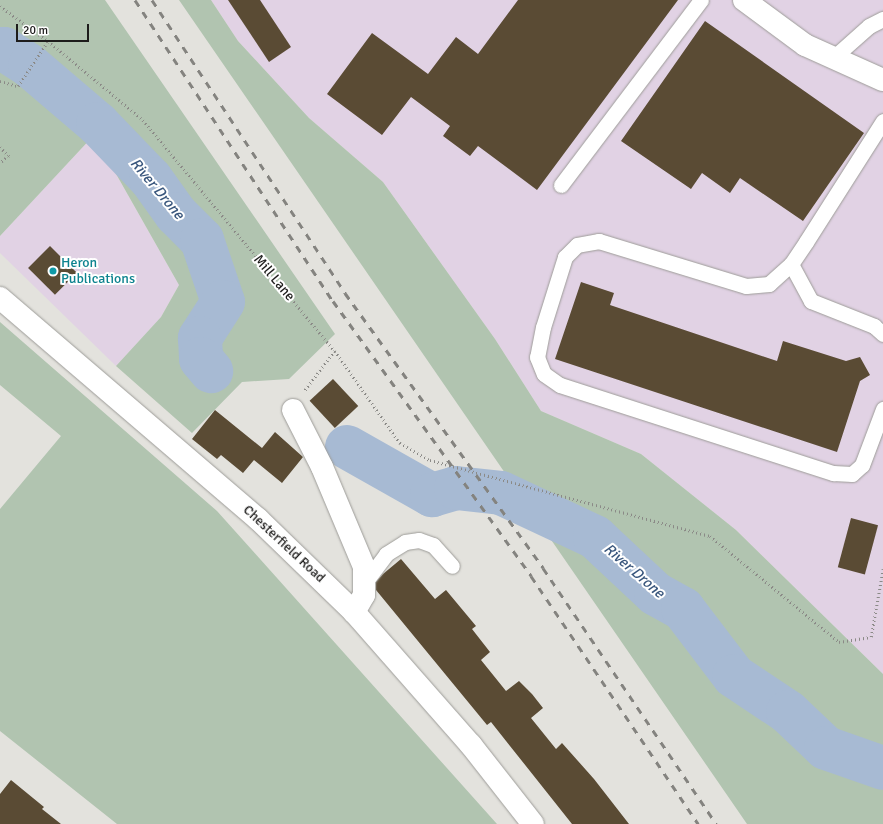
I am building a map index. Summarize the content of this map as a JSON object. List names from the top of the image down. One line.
{"streets":{"main road":["Chesterfield Road"],"path":["Mill Lane"]},"water":["River Drone"],"places":["Heron Publications"],"scale_bar":"20 m"}
